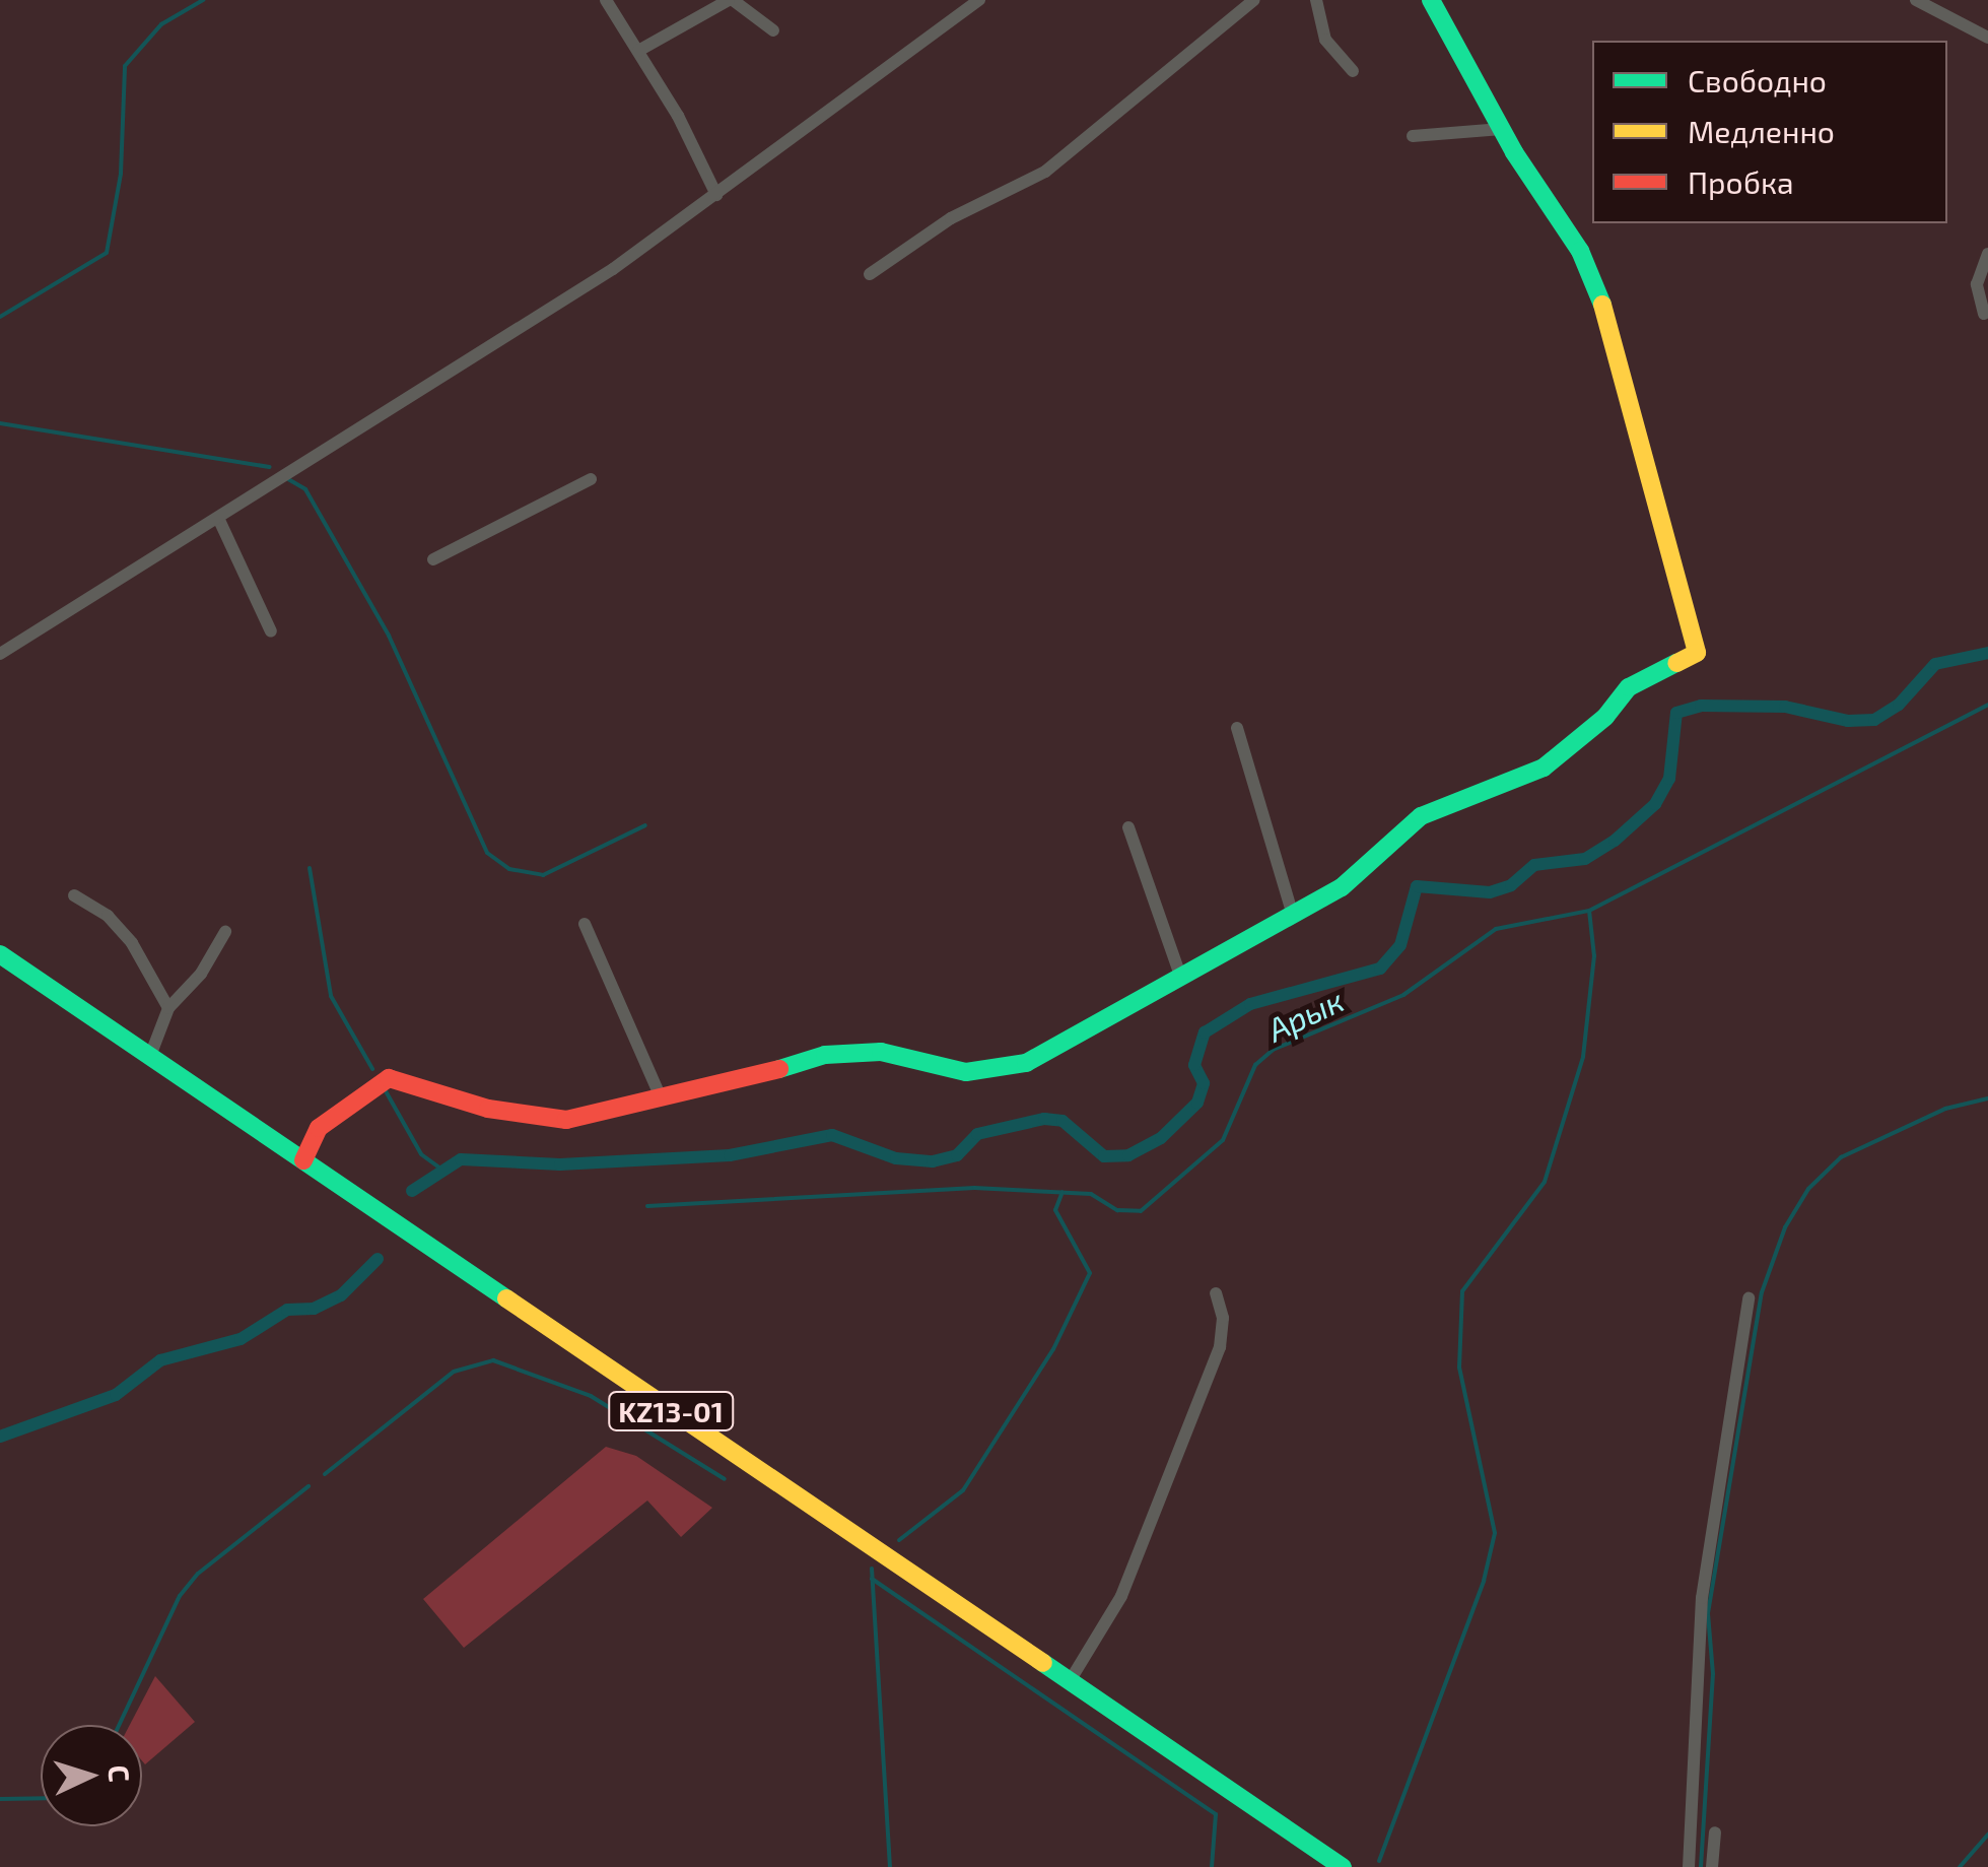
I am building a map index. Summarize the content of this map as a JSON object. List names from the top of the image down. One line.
{"streets":{"main road":["KZ13-01"]},"water":["Арык"],"legend":["Свободно","Медленно","Пробка"],"north":"right"}
